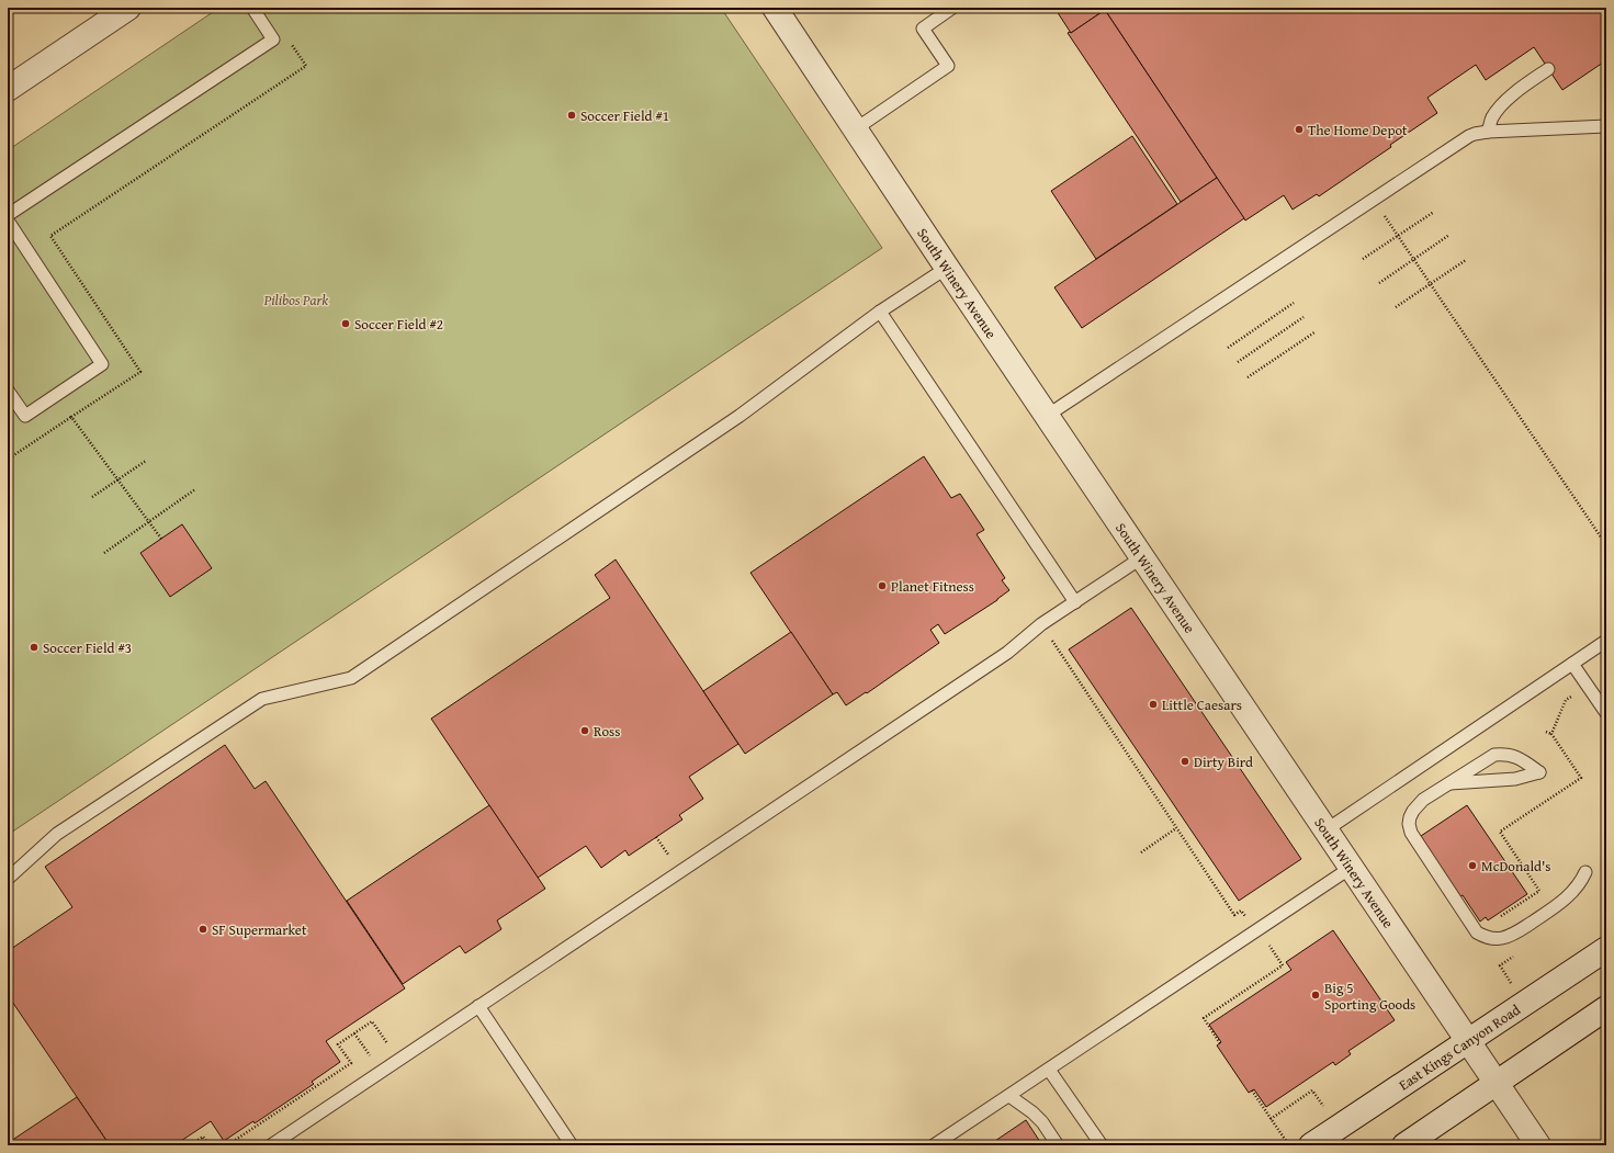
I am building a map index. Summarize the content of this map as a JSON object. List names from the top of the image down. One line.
{"streets":{"street":["South Winery Avenue","East Kings Canyon Road"]},"crossings":[["South Winery Avenue","East Kings Canyon Road"]],"parks":["Pilibos Park"],"places":["Soccer Field #1","The Home Depot","Soccer Field #2","Planet Fitness","Soccer Field #3","Little Caesars","Ross","Dirty Bird","McDonald's","SF Supermarket","Big 5 Sporting Goods"]}
